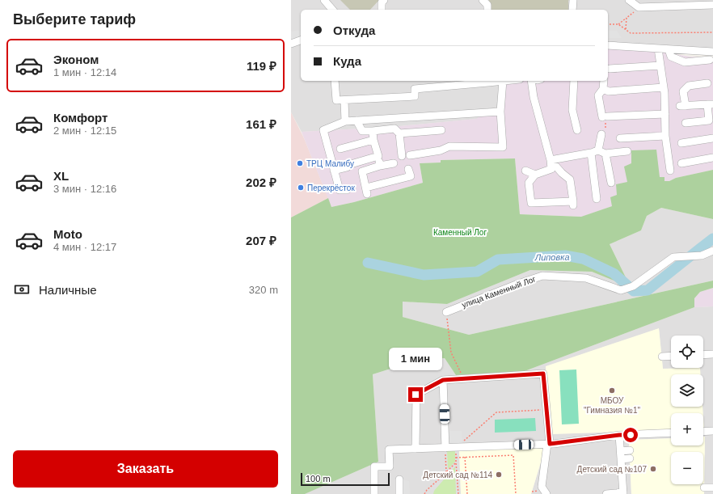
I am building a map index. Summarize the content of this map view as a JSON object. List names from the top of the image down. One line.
{"streets":{"street":["улица Каменный Лог"]},"water":["Липовка"],"parks":["Каменный Лог"],"places":["ТРЦ Малибу","Перекрёсток","МБОУ \"Гимназия №1\"","Детский сад №107","Детский сад №114"],"scale_bar":"100 m","page":{"heading":"Выберите тариф","banner":["Откуда","Куда"],"list":[{"name":"Эконом","note":"1 мин · 12:14","value":"119 ₽"},{"name":"Комфорт","note":"2 мин · 12:15","value":"161 ₽"},{"name":"XL","note":"3 мин · 12:16","value":"202 ₽"},{"name":"Moto","note":"4 мин · 12:17","value":"207 ₽"}],"pay":["Наличные","320 m"],"map_buttons":["+","−"],"bubble":"1 мин","buttons":"Заказать","scale":"100 m"}}
